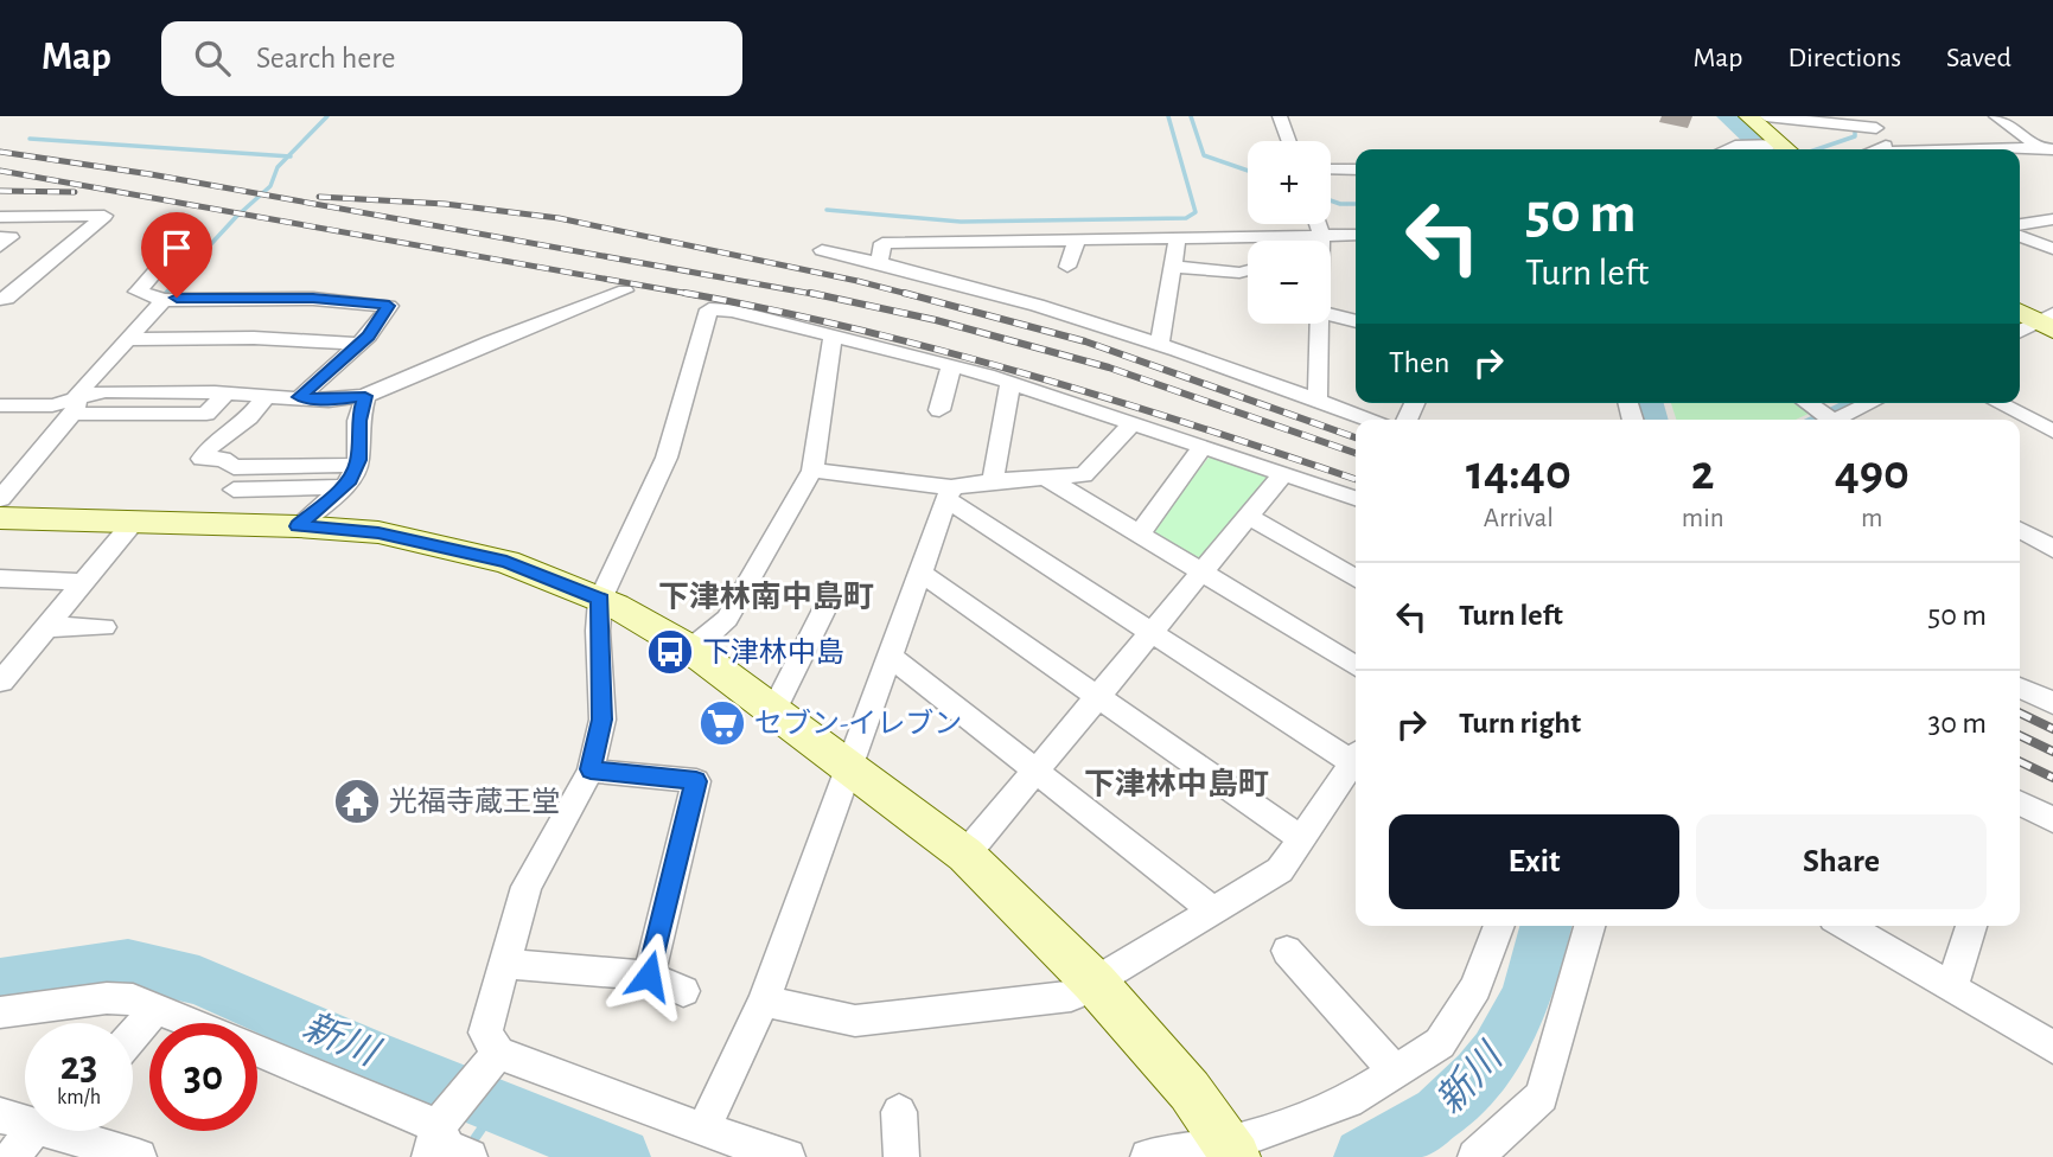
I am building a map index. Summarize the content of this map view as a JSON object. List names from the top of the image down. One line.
{"districts":["下津林南中島町","下津林中島町"],"water":["新川"],"places":{"bus stop":["下津林中島"],"supermarket":["セブン-イレブン"],"temple":["光福寺蔵王堂"]},"page":{"header":"Map","search":"Search here","nav":["Map","Directions","Saved"],"map_buttons":["+","−"],"turn":["50 m","Turn left"],"then":"Then","eta":["14:40","Arrival","2","min","490","m"],"list":[{"name":"Turn left","value":"50 m"},{"name":"Turn right","value":"30 m"}],"buttons":["Exit","Share"],"speed":"23 km/h","limit":"30"}}
